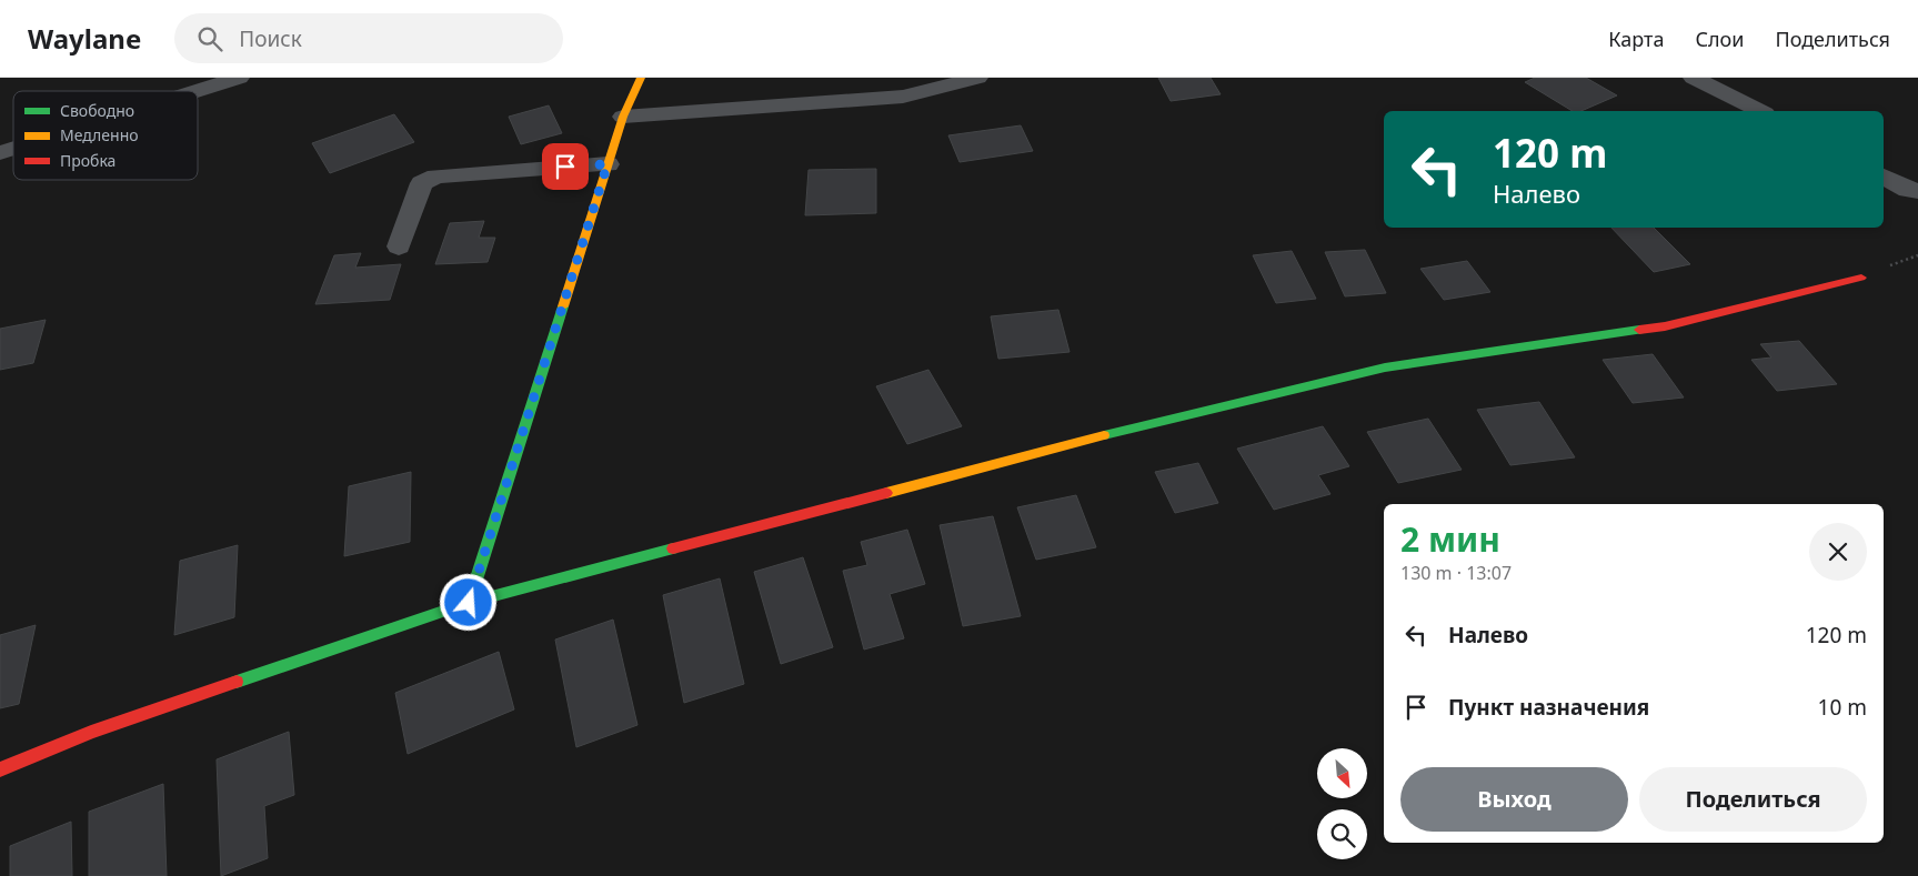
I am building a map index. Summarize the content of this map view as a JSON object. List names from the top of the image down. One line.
{"legend":["Свободно","Медленно","Пробка"],"north":"bottom right","page":{"header":"Waylane","search":"Поиск","nav":["Карта","Слои","Поделиться"],"turn":["120 m","Налево"],"heading":["2 мин","130 m · 13:07"],"list":[{"name":"Налево","value":"120 m"},{"name":"Пункт назначения","value":"10 m"}],"buttons":["Выход","Поделиться"]}}
